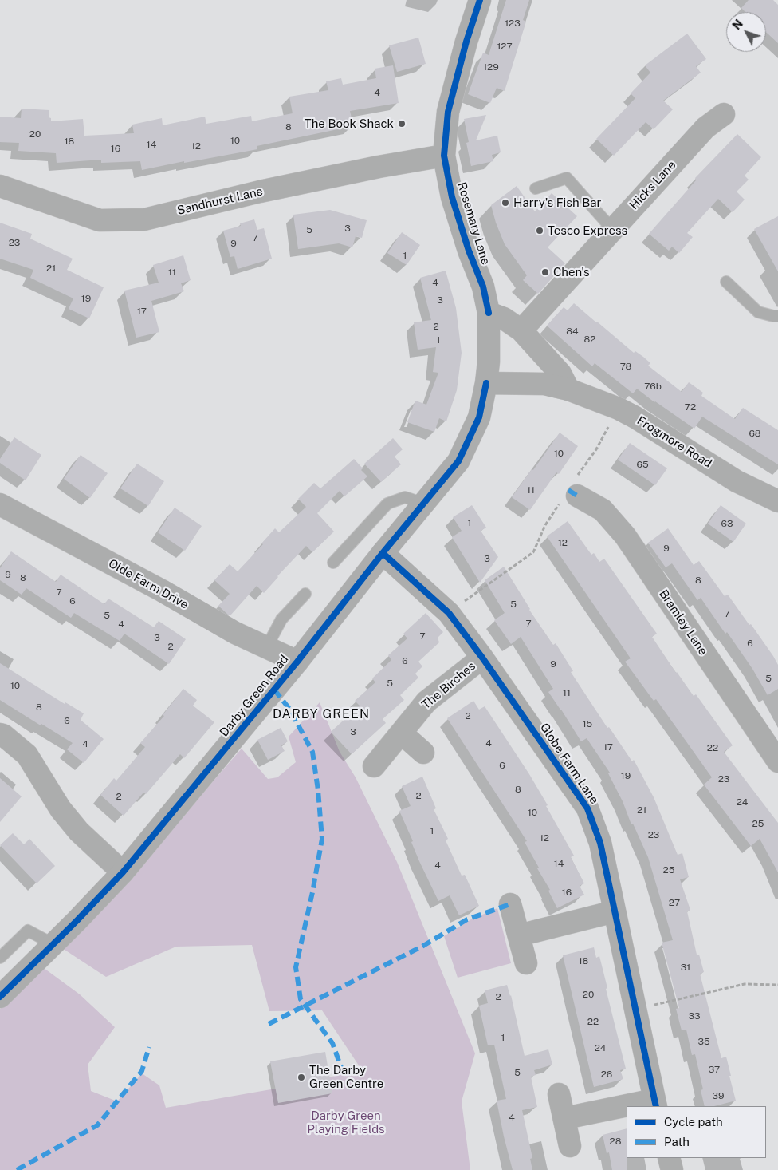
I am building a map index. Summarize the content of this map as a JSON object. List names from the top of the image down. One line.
{"streets":{"street":["Hicks Lane","Sandhurst Lane","Rosemary Lane","Frogmore Road","Olde Farm Drive","Bramley Lane","The Birches","Darby Green Road","Globe Farm Lane"]},"crossings":[["Sandhurst Lane","Rosemary Lane"],["Rosemary Lane","Darby Green Road"],["Frogmore Road","Darby Green Road"],["Olde Farm Drive","Darby Green Road"],["The Birches","Globe Farm Lane"],["Darby Green Road","Globe Farm Lane"]],"districts":["DARBY GREEN"],"parks":["Darby Green Playing Fields"],"places":["The Book Shack","Harry's Fish Bar","Tesco Express","Chen's","The Darby Green Centre"],"house_numbers":["123","127","129","4","8","20","10","18","14","12","16","3","5","7","23","9","1","21","11","4","19","3","17","2","84","82","1","78","76b","72","68","10","65","11","1","63","12","9","3","9","8","8","7","6","5","7","5","7","4","7","3","6","2","6","9","5","5","10","11","8","2","6","15","3","4","4","17","22","6","19","23","8","2","2","24","21","10","25","1","23","12","14","4","25","16","27","18","31","20","2","33","22","1","35","24","37","5","26","39","4","28"],"legend":["Cycle path","Path"],"north":"top left"}
